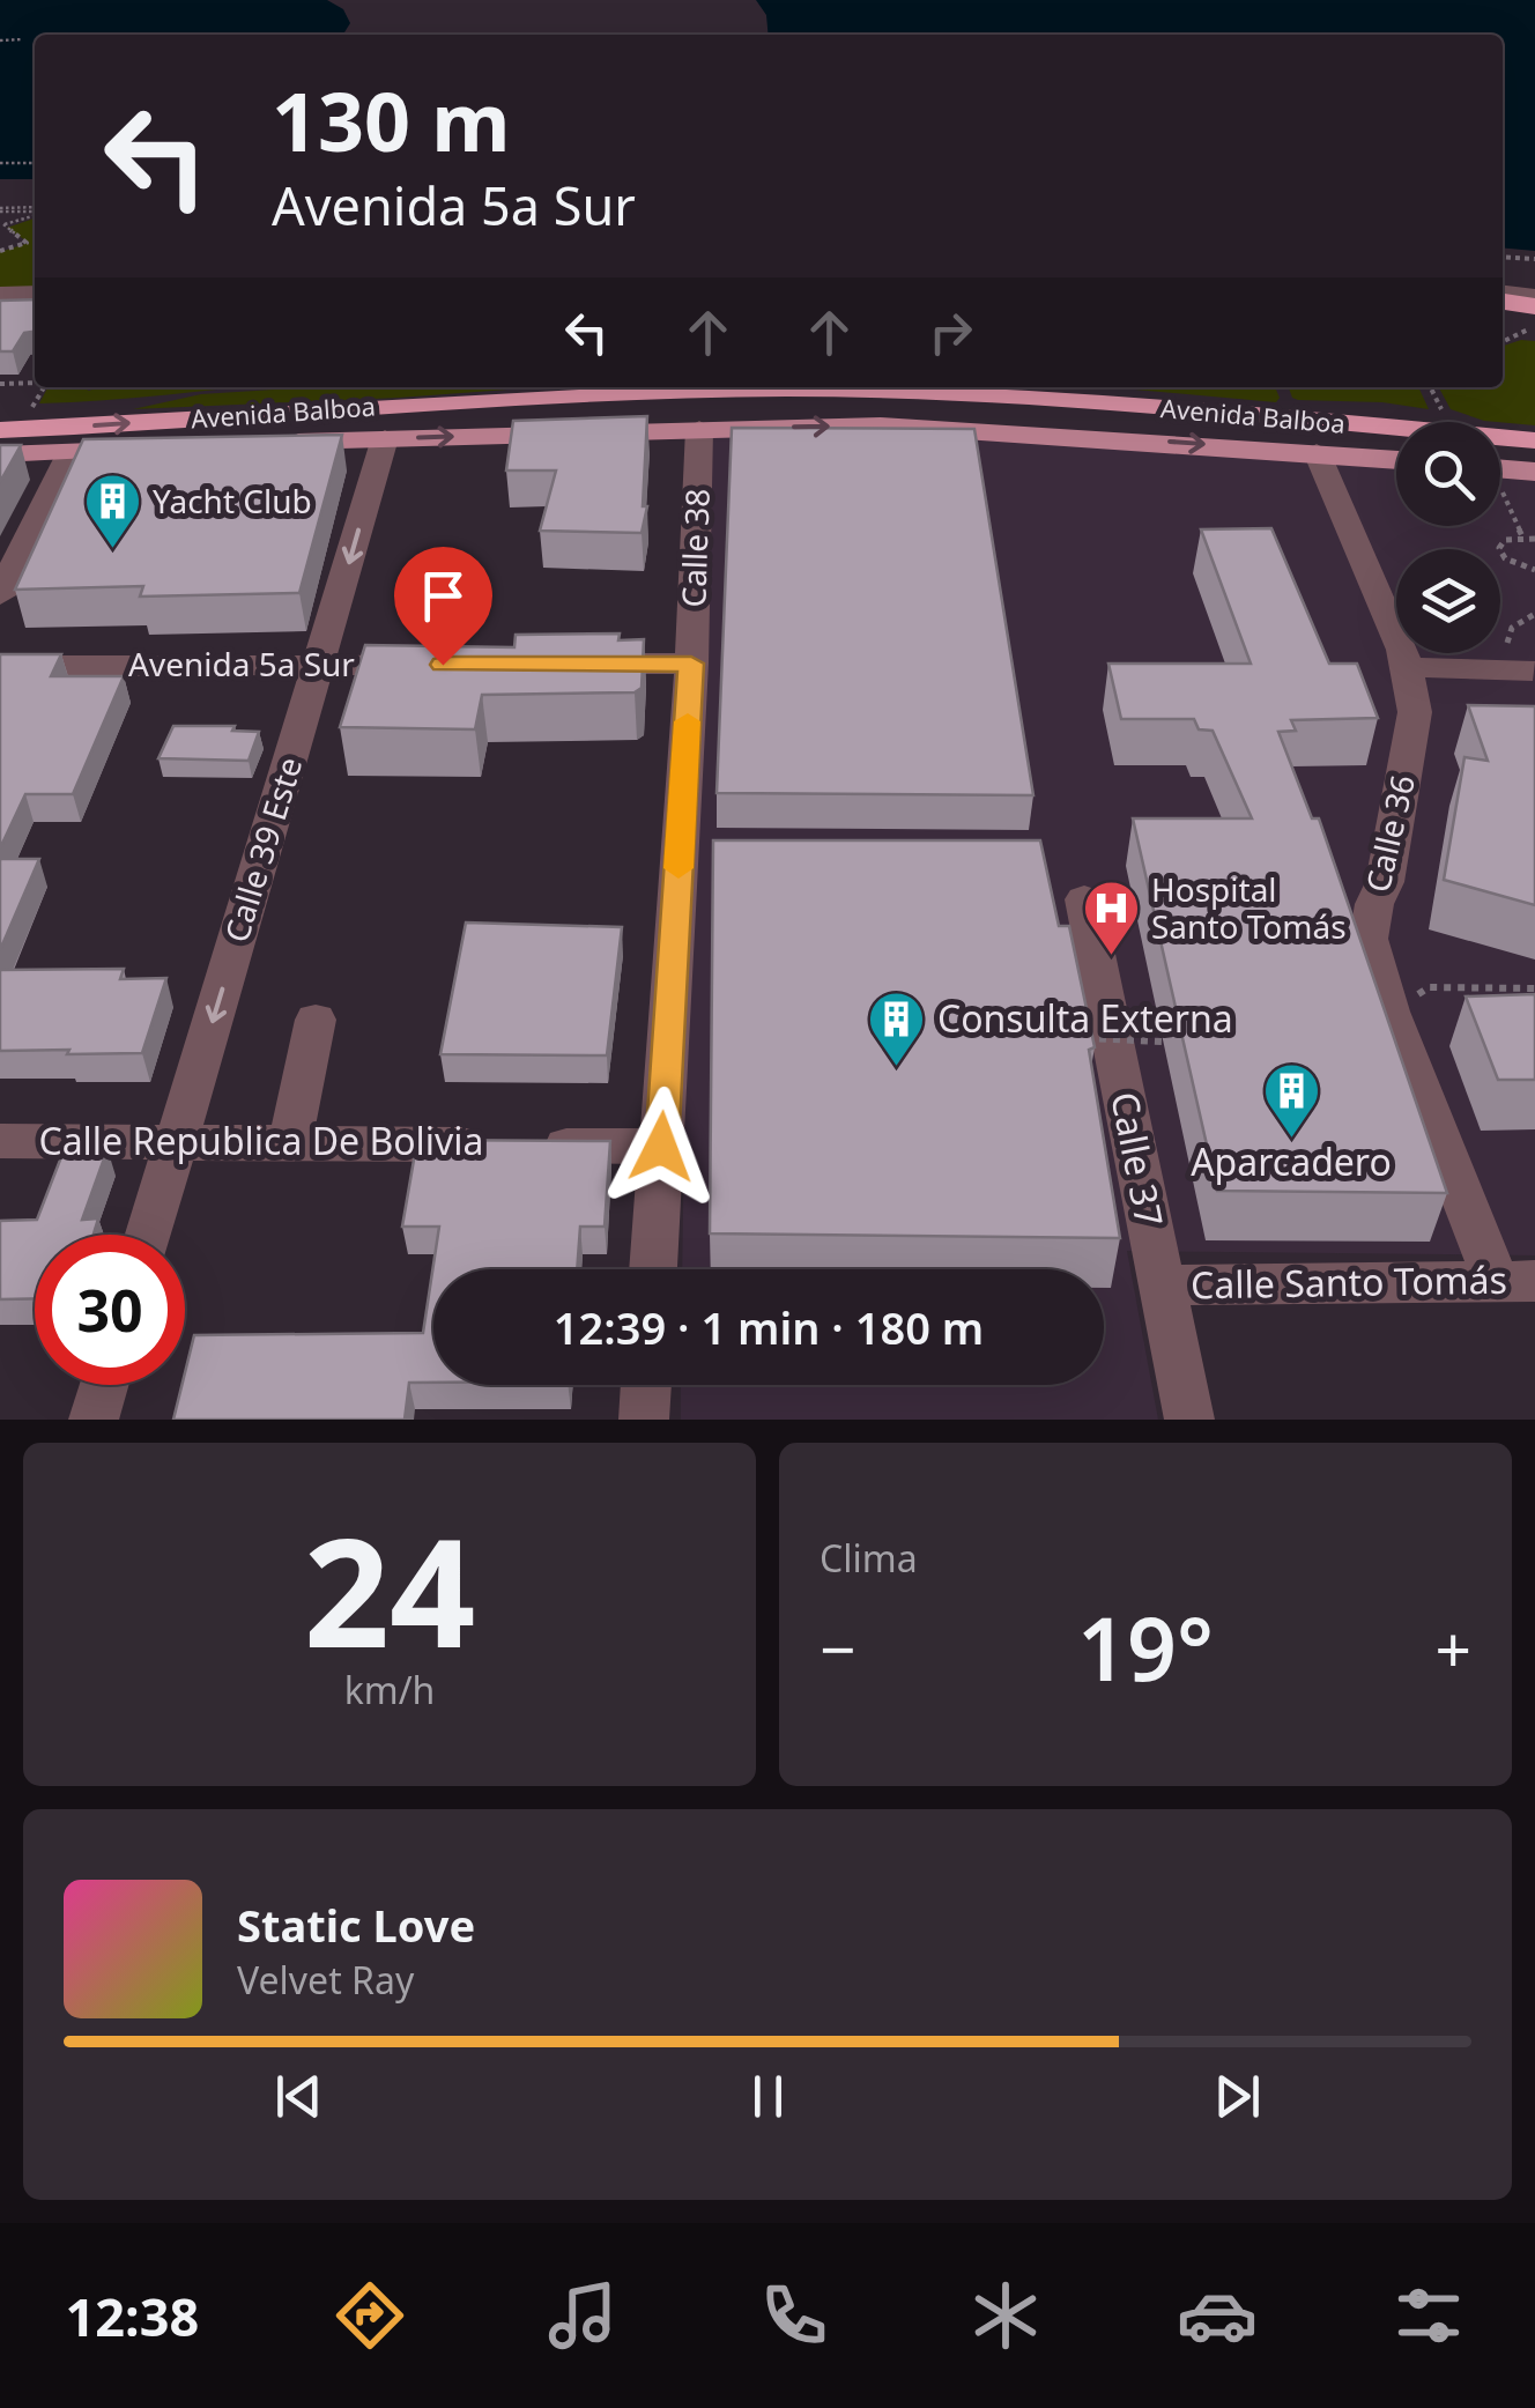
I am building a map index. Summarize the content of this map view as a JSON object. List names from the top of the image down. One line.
{"streets":{"highway":["Avenida Balboa"],"street":["Calle 38","Avenida 5a Sur","Calle 36","Calle 39 Este","Calle Republica De Bolivia","Calle 37","Calle Santo Tomás"]},"crossings":[["Avenida Balboa","Calle 38"],["Avenida Balboa","Calle 36"],["Avenida Balboa","Calle 39 Este"],["Calle 38","Calle Republica De Bolivia"],["Avenida 5a Sur","Calle 39 Este"],["Calle 36","Calle Santo Tomás"],["Calle 39 Este","Calle Republica De Bolivia"],["Calle 37","Calle Santo Tomás"]],"one_way":["Calle 39 Este"],"places":{"building":["Yacht Club","Consulta Externa","Aparcadero"],"hospital":["Hospital Santo Tomás"]},"page":{"turn":["130 m","Avenida 5a Sur"],"limit":"30","trip":"12:39 · 1 min · 180 m","tile":[["24","km/h"],"Clima"],"heat":["−","19°","+"],"song":["Static Love","Velvet Ray"],"tabs":"12:38"}}
